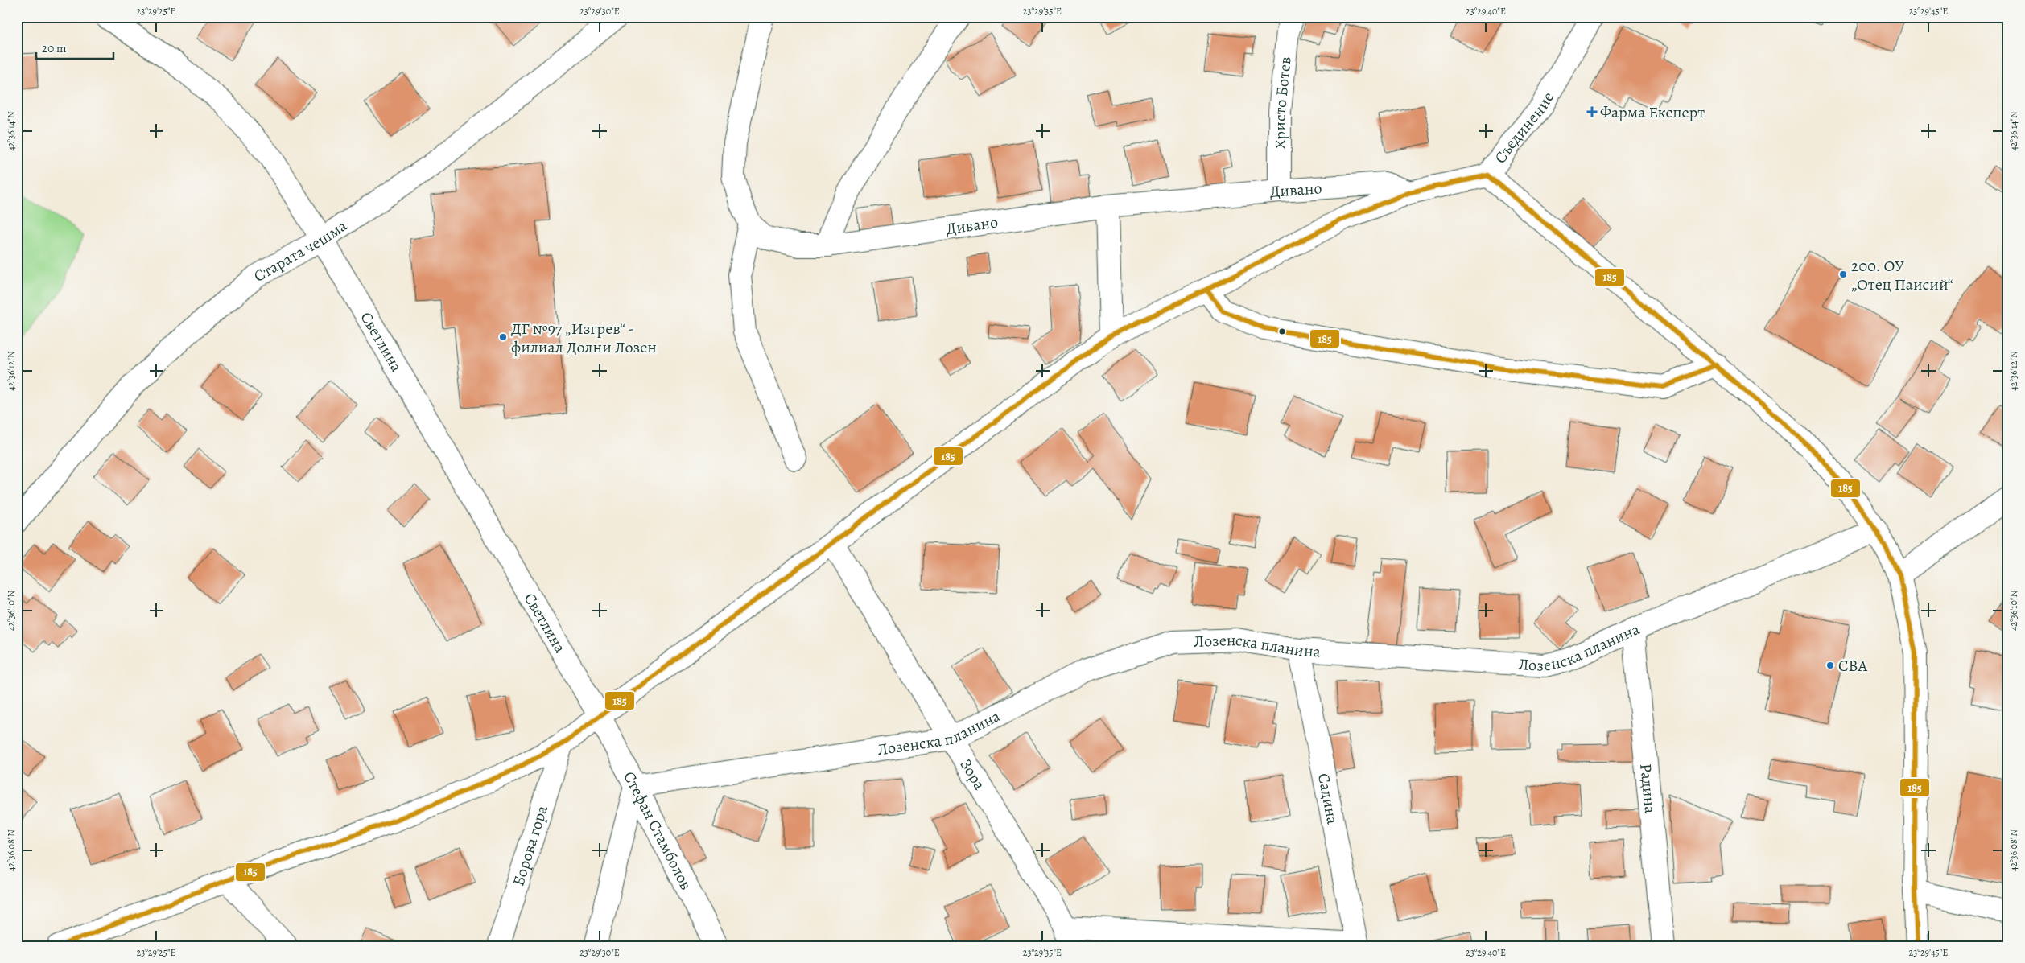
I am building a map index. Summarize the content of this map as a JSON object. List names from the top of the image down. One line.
{"streets":{"street":["Христо Ботев","Съединение","Дивано","Старата чешма","Светлина","Лозенска планина","Зора","Радина","Садина","Стефан Стамболов","Борова гора"]},"crossings":[["Христо Ботев","Дивано"],["Съединение","Дивано"],["Съединение","Светлина"],["Съединение","Зора"],["Съединение","Стефан Стамболов"],["Съединение","Борова гора"],["Старата чешма","Светлина"],["Светлина","Стефан Стамболов"],["Лозенска планина","Зора"],["Лозенска планина","Радина"],["Лозенска планина","Садина"],["Лозенска планина","Стефан Стамболов"]],"places":{"health":["Фарма Експерт"],"other":["200. ОУ „Отец Паисий“","ДГ №97 „Изгрев“ - филиал Долни Лозен","CBA"]},"lines":["transit line 185"],"scale_bar":"20 m","coordinates":["23°29'25\"E","23°29'30\"E","23°29'35\"E","23°29'40\"E","23°29'45\"E","42°36'14\"N","42°36'12\"N","42°36'10\"N","42°36'08\"N"]}
